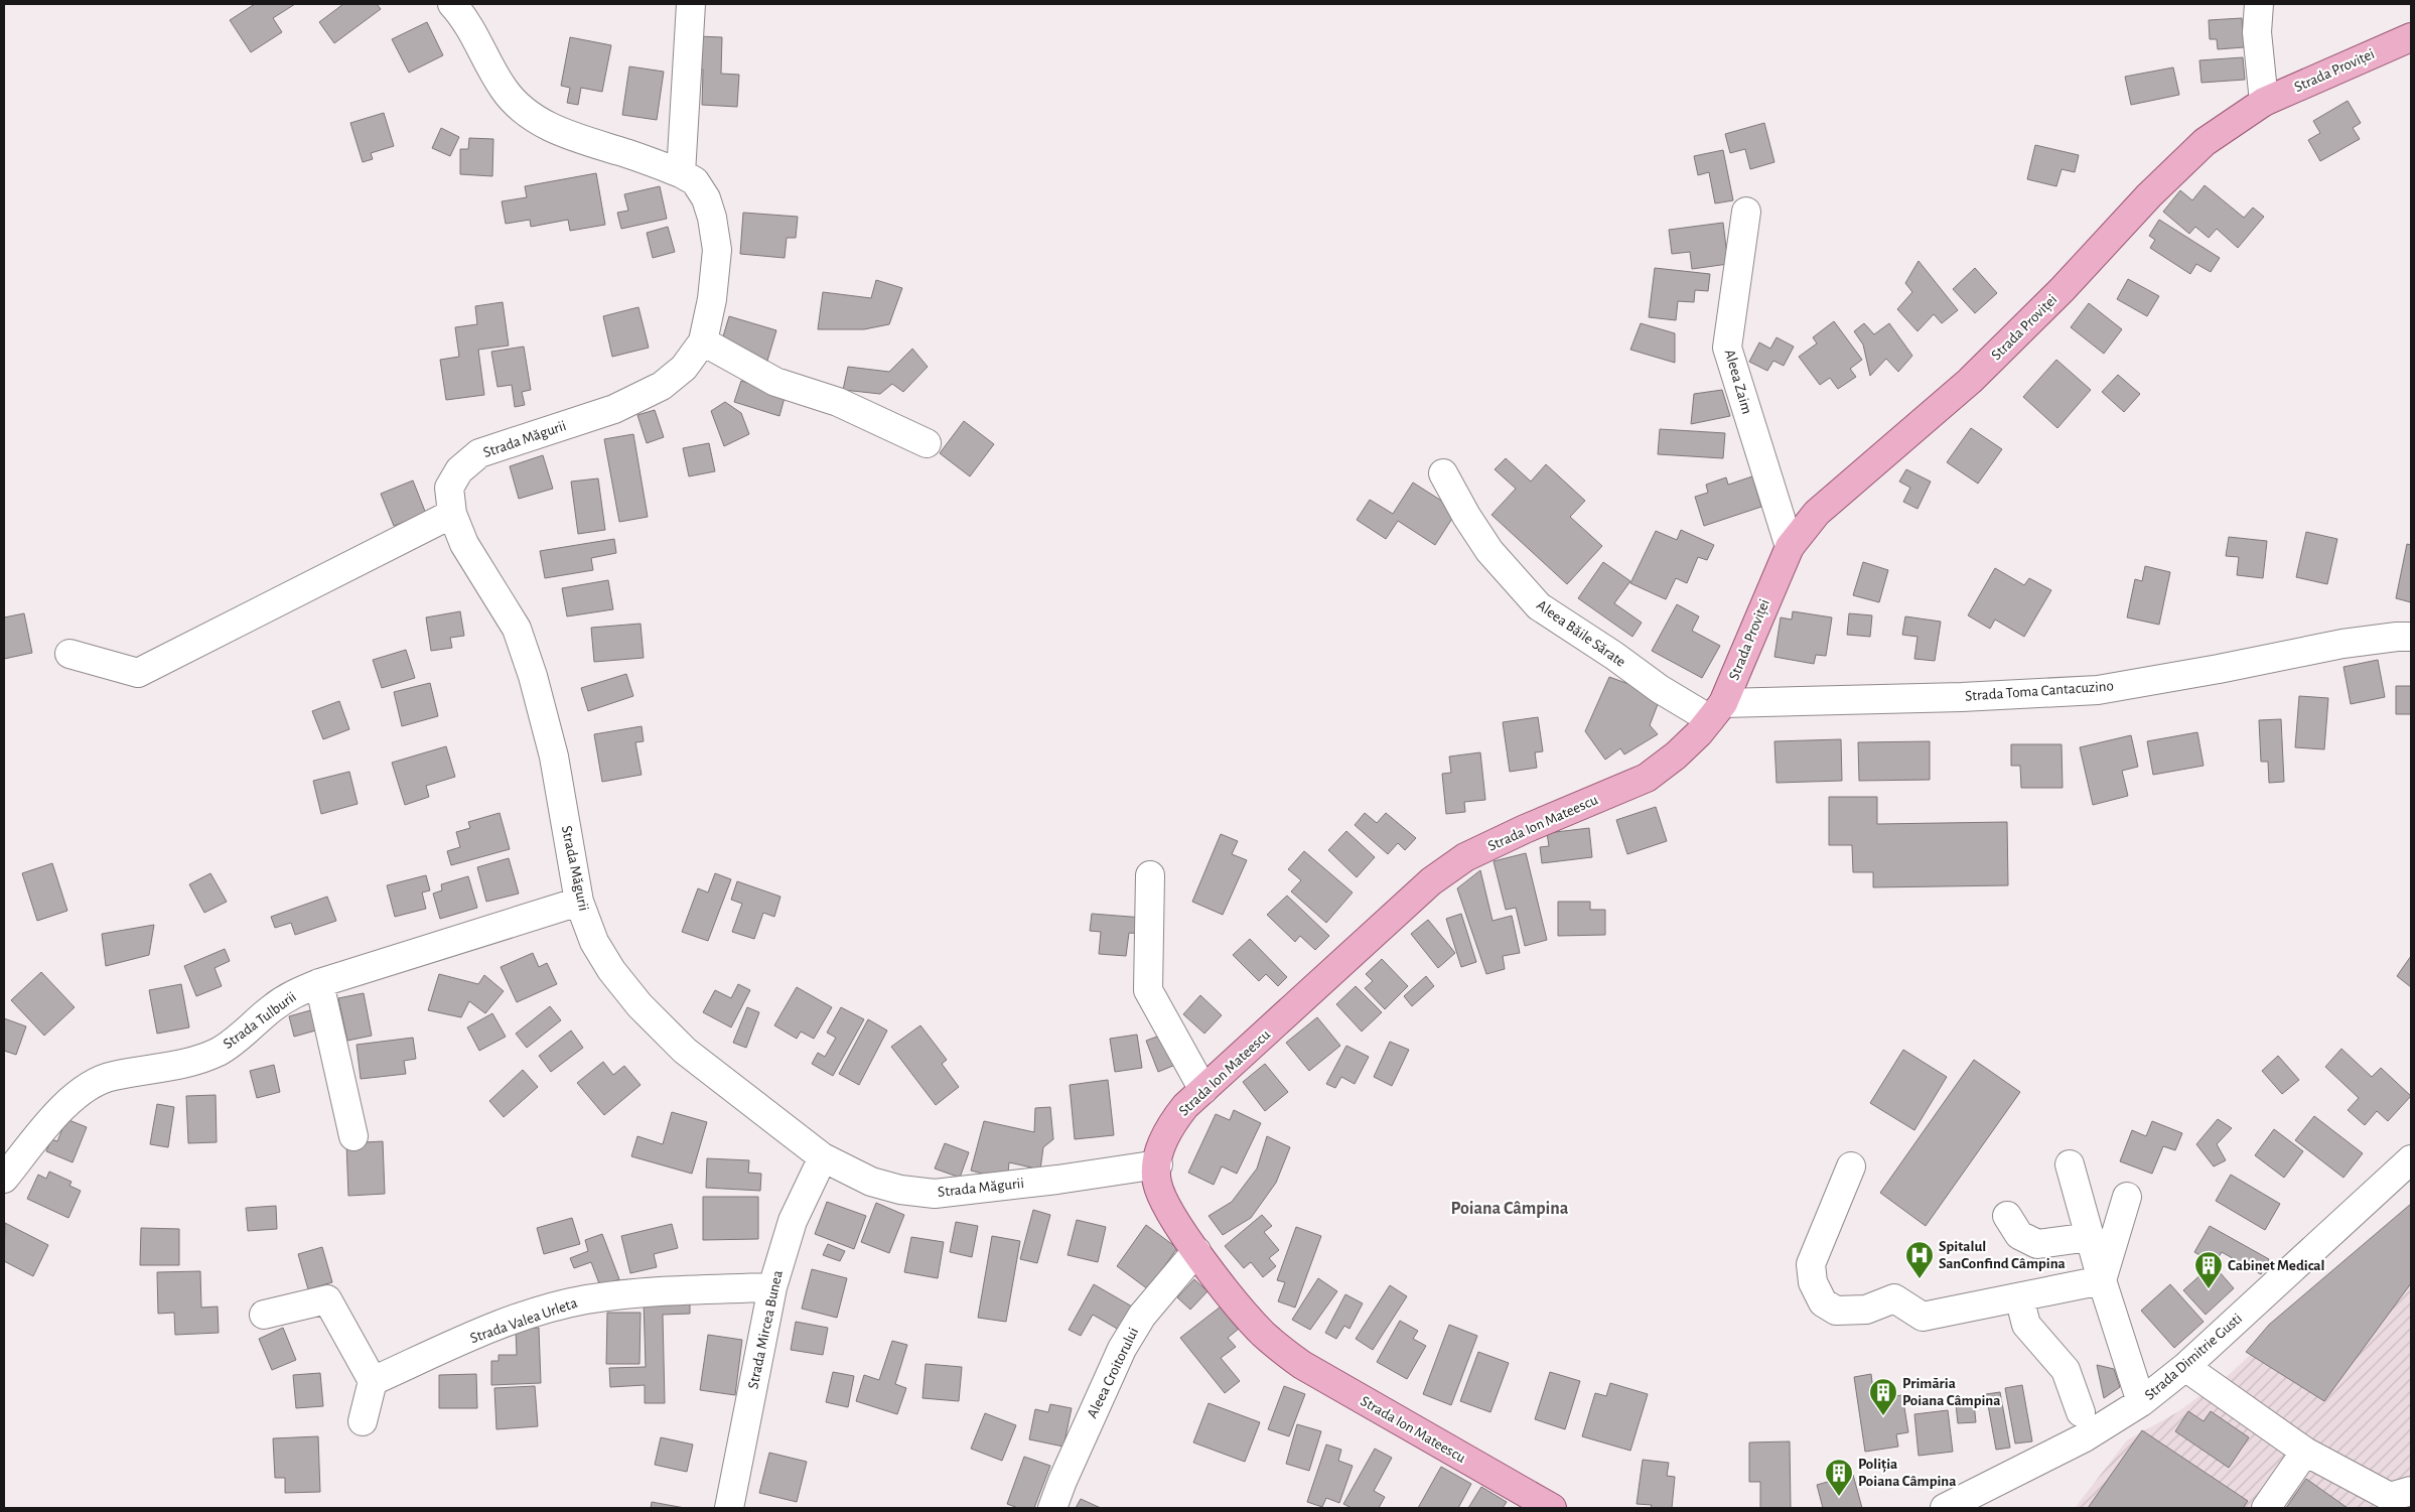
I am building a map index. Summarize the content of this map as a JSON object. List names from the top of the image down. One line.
{"streets":{"main road":["Strada Proviței","Strada Ion Mateescu"],"street":["Aleea Zaim","Strada Măgurii","Aleea Băile Sărate","Strada Toma Cantacuzino","Strada Tulburii","Strada Valea Urleta","Strada Mircea Bunea","Strada Dimitrie Gusti","Aleea Croitorului"]},"crossings":[["Strada Proviței","Aleea Zaim"],["Strada Proviței","Aleea Băile Sărate"],["Strada Proviței","Strada Toma Cantacuzino"],["Strada Proviței","Strada Ion Mateescu"],["Strada Măgurii","Strada Ion Mateescu"],["Strada Măgurii","Strada Tulburii"],["Strada Măgurii","Strada Mircea Bunea"],["Aleea Băile Sărate","Strada Toma Cantacuzino"],["Aleea Băile Sărate","Strada Ion Mateescu"],["Strada Toma Cantacuzino","Strada Ion Mateescu"],["Strada Ion Mateescu","Aleea Croitorului"],["Strada Valea Urleta","Strada Mircea Bunea"]],"districts":["Poiana Câmpina"],"places":{"hospital":["Spitalul SanConfind Câmpina"],"building":["Cabinet Medical","Primăria Poiana Câmpina","Poliția Poiana Câmpina"]}}
